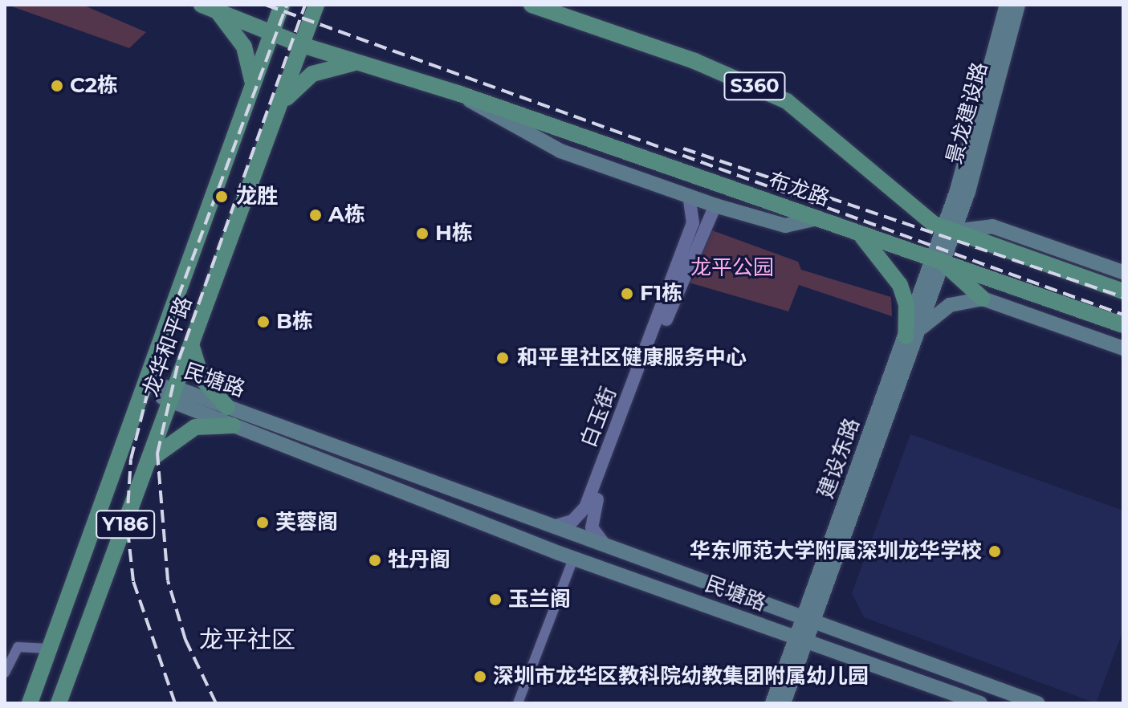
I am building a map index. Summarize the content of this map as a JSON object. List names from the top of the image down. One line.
{"streets":{"main road":["S360","景龙建设路","布龙路","龙华和平路","民塘路","建设东路","Y186"],"street":["白玉街"]},"crossings":[["S360","景龙建设路"],["S360","建设东路"],["景龙建设路","建设东路"],["布龙路","龙华和平路"],["布龙路","白玉街"],["布龙路","建设东路"],["龙华和平路","民塘路"],["民塘路","白玉街"],["民塘路","建设东路"]],"districts":["龙平社区"],"parks":["龙平公园"],"places":["C2栋","龙胜","A栋","H栋","F1栋","B栋","和平里社区健康服务中心","芙蓉阁","华东师范大学附属深圳龙华学校","牡丹阁","玉兰阁","深圳市龙华区教科院幼教集团附属幼儿园"]}
